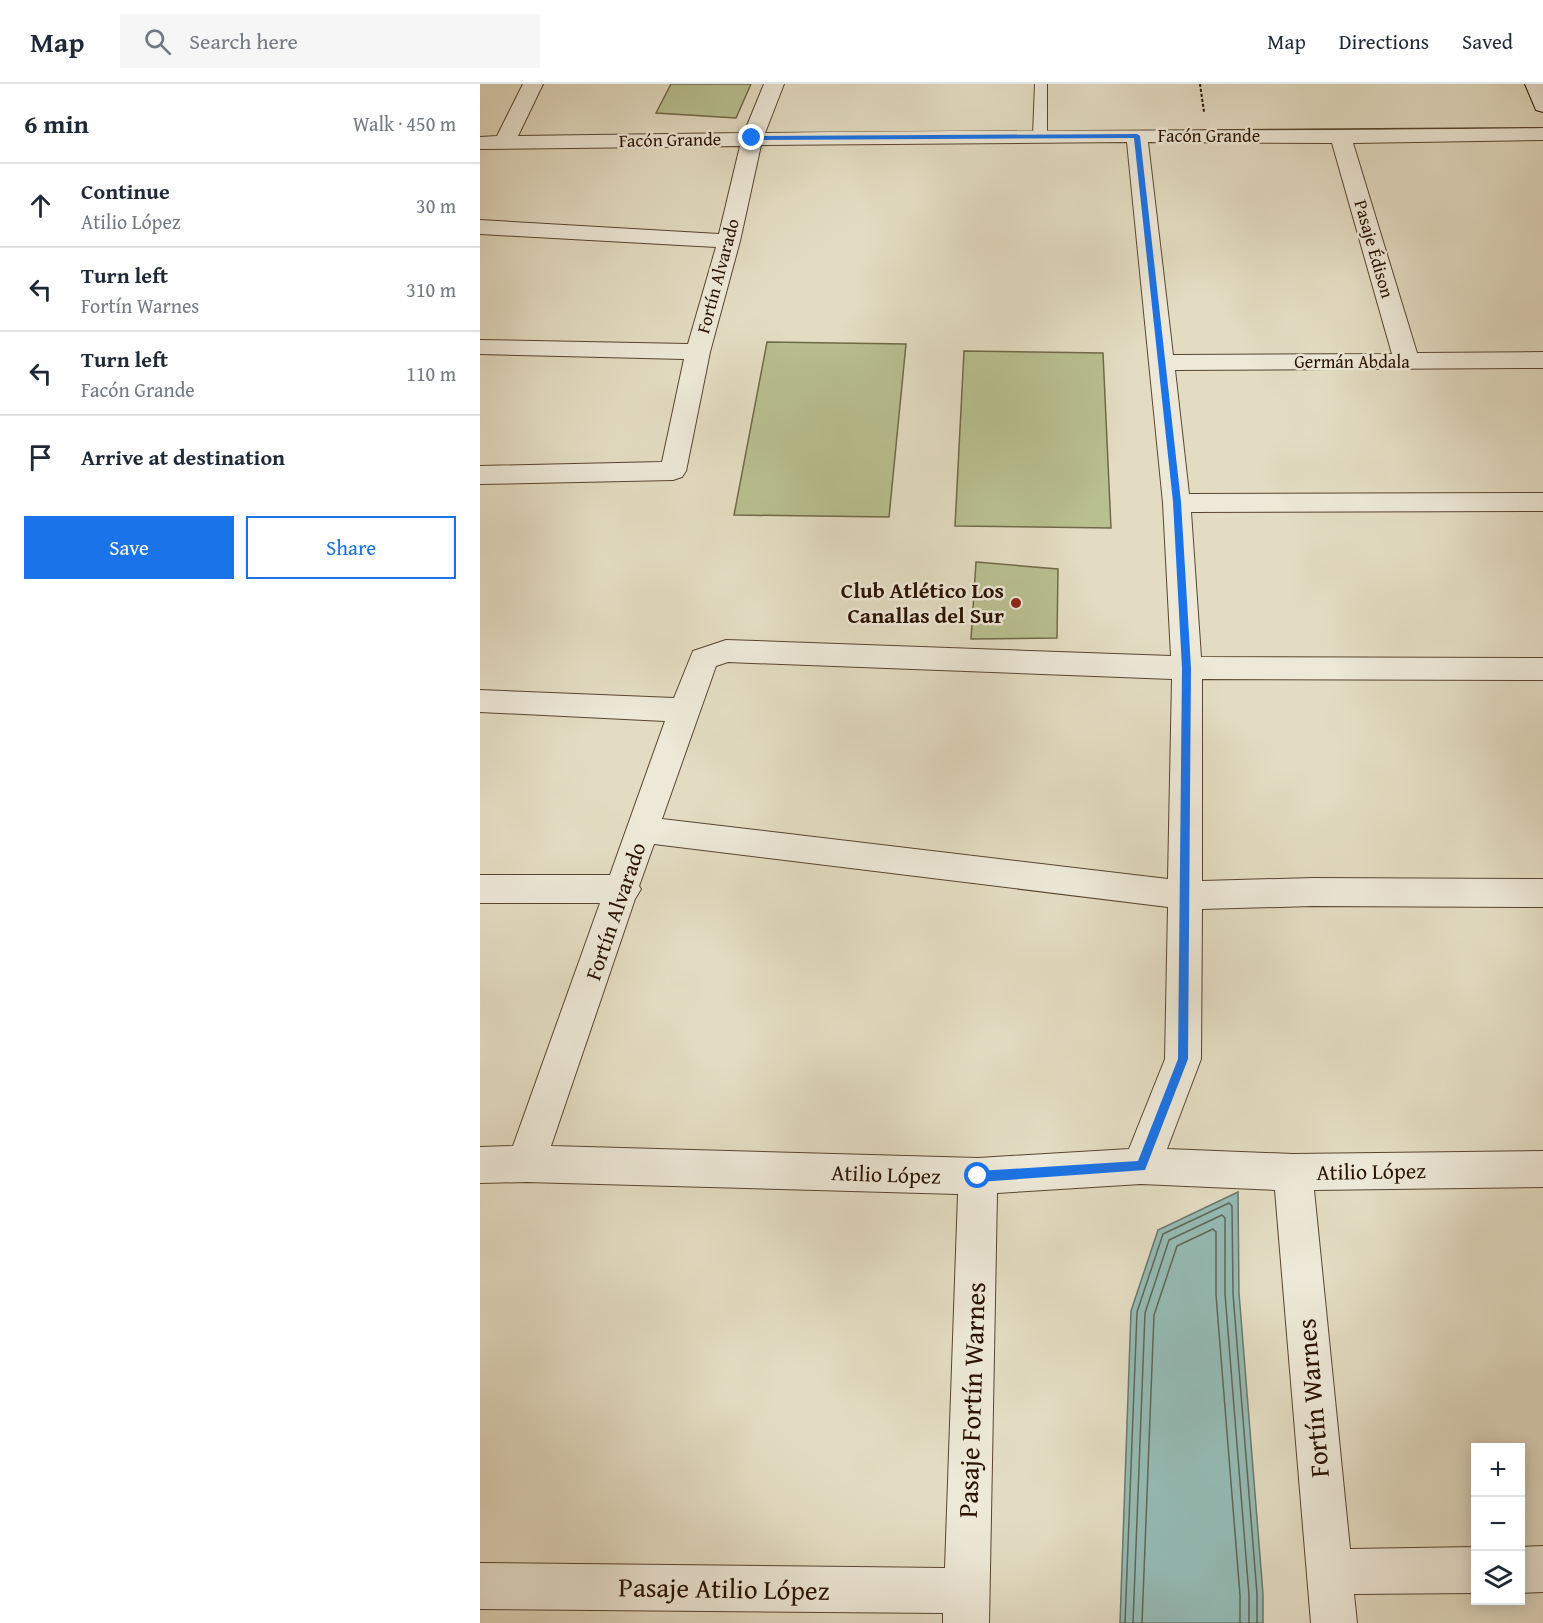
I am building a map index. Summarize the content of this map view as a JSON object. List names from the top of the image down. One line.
{"streets":{"street":["Facón Grande","Pasaje Édison","Fortín Alvarado","Germán Abdala","Atilio López","Fortín Warnes","Pasaje Fortín Warnes","Pasaje Atilio López"]},"crossings":[["Facón Grande","Pasaje Édison"],["Facón Grande","Fortín Alvarado"],["Pasaje Édison","Germán Abdala"],["Fortín Alvarado","Atilio López"],["Atilio López","Fortín Warnes"],["Atilio López","Pasaje Fortín Warnes"],["Pasaje Fortín Warnes","Pasaje Atilio López"]],"places":["Club Atlético Los Canallas del Sur"],"page":{"header":"Map","search":"Search here","nav":["Map","Directions","Saved"],"heading":["6 min","Walk · 450 m"],"list":[["Continue","Atilio López","30 m"],["Turn left","Fortín Warnes","310 m"],["Turn left","Facón Grande","110 m"],"Arrive at destination"],"buttons":["Save","Share"],"map_buttons":["+","−"]}}
